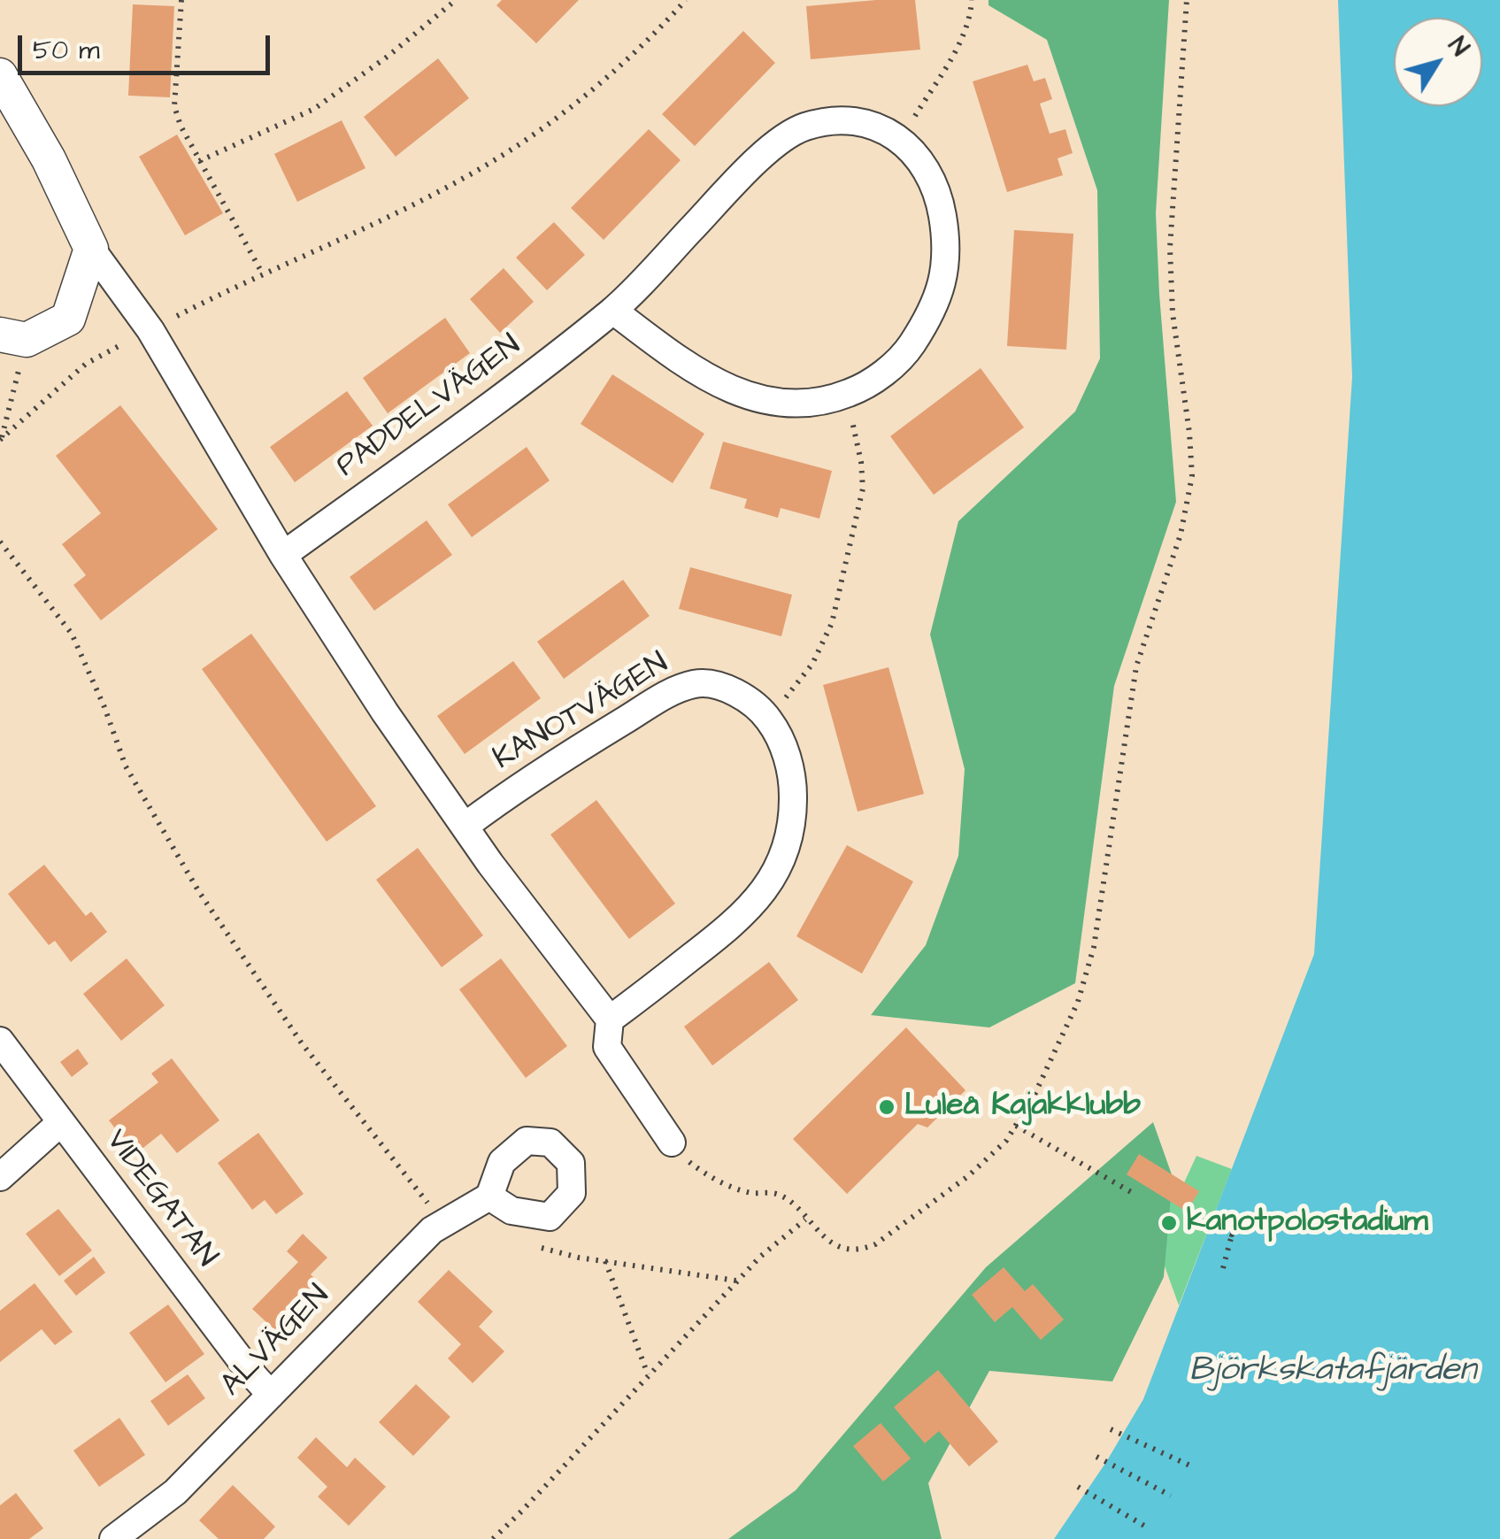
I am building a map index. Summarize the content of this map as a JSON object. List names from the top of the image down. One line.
{"streets":{"street":["PADDELVÄGEN","KANOTVÄGEN","VIDEGATAN","ALVÄGEN"]},"crossings":[["VIDEGATAN","ALVÄGEN"]],"water":["Björkskatafjärden"],"places":["Luleå Kajakklubb","kanotpolostadium"],"scale_bar":"50 m","north":"top right"}
